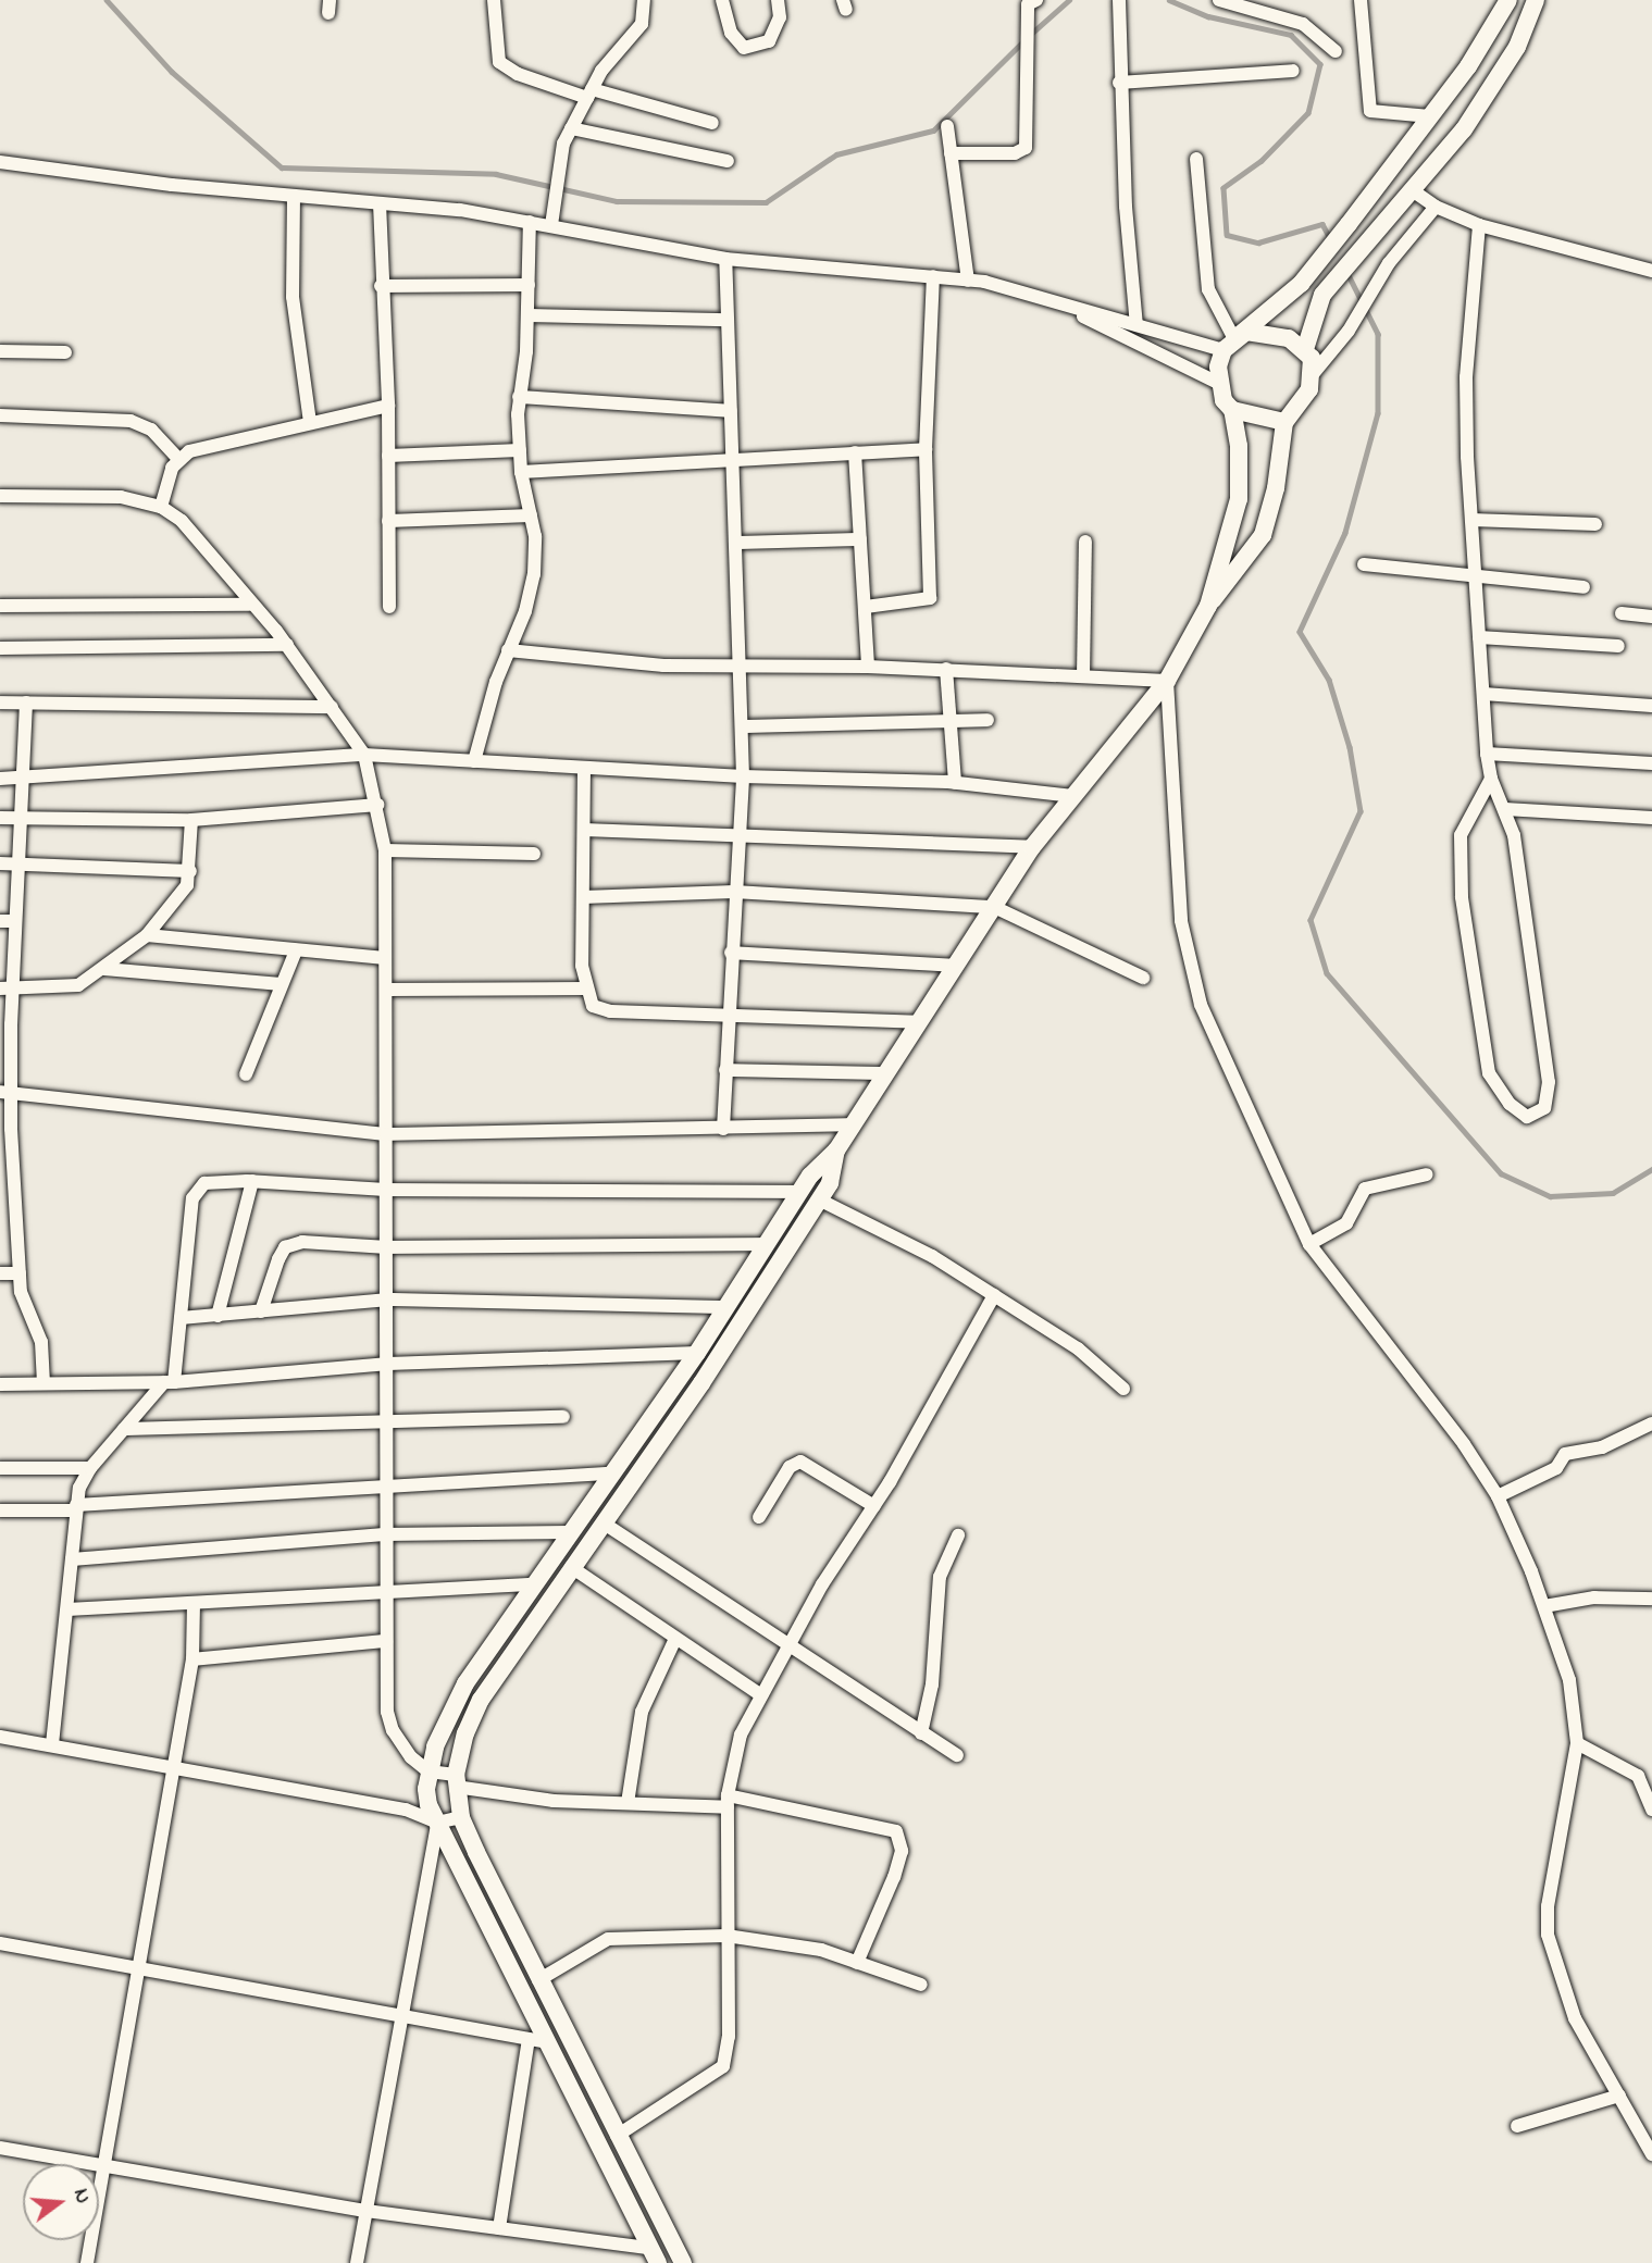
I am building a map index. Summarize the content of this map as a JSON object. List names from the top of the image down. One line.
{"north":"right"}
